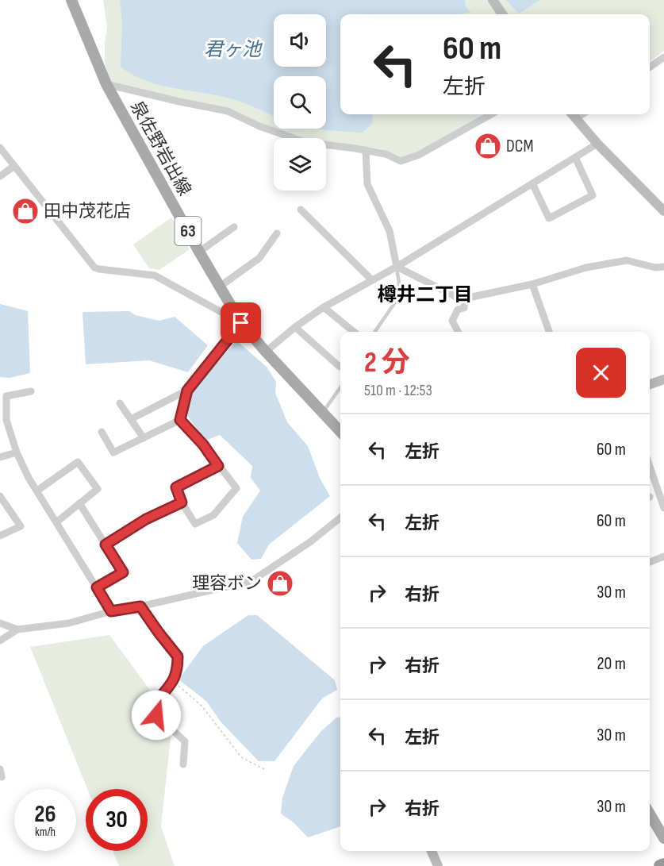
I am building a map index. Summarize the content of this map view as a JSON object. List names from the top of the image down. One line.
{"streets":{"main road":["泉佐野岩出線","63"]},"districts":["樽井二丁目"],"water":["君ヶ池"],"places":{"shop":["DCM","田中茂花店","理容ボン"]},"page":{"turn":["60 m","左折"],"heading":["2 分","510 m · 12:53"],"list":[{"name":"左折","value":"60 m"},{"name":"左折","value":"60 m"},{"name":"右折","value":"30 m"},{"name":"右折","value":"20 m"},{"name":"左折","value":"30 m"},{"name":"右折","value":"30 m"}],"speed":"26 km/h","limit":"30"}}
